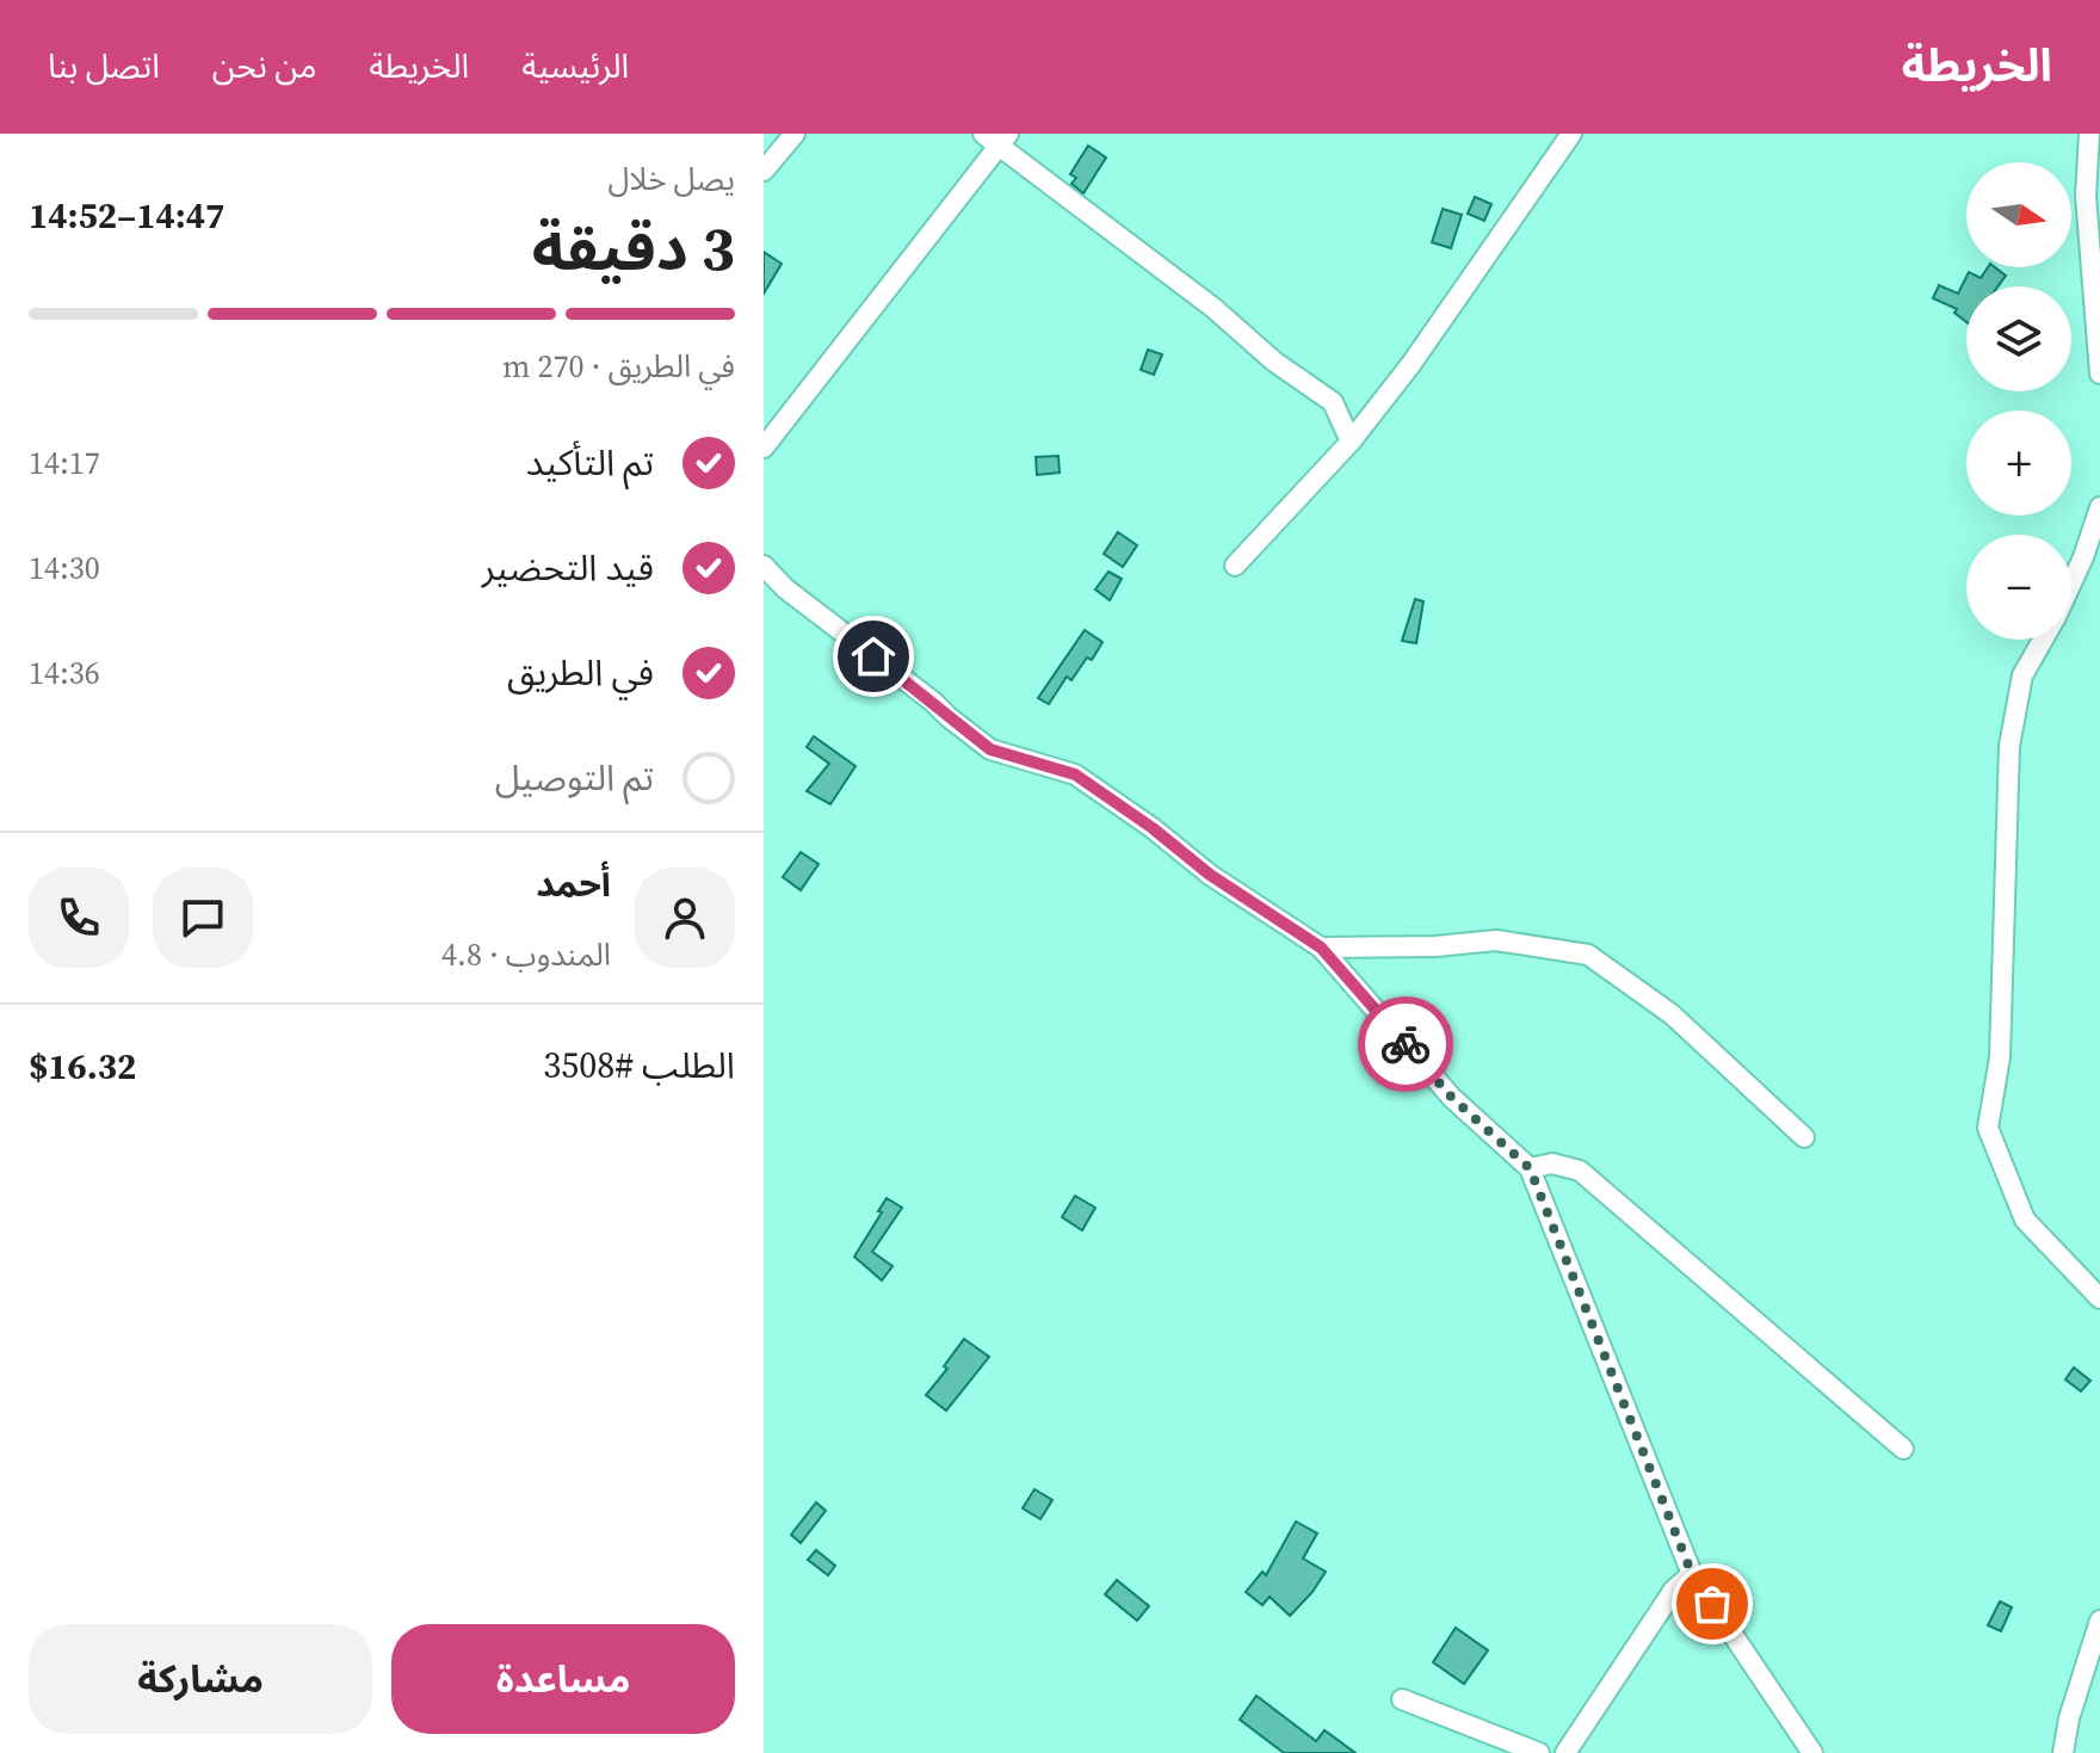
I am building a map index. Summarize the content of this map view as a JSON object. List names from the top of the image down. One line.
{"north":"right","page":{"header":"الخريطة","nav":["الرئيسية","الخريطة","من نحن","اتصل بنا"],"heading":["3 دقيقة","يصل خلال","14:47–14:52"],"panel":["أحمد","المندوب · 4.8","الطلب #3508","$16.32"],"map_buttons":["+","−"],"bar":"في الطريق · 270 m","list":[["تم التأكيد","14:17"],["قيد التحضير","14:30"],["في الطريق","14:36"],"تم التوصيل"],"buttons":["مساعدة","مشاركة"]}}
